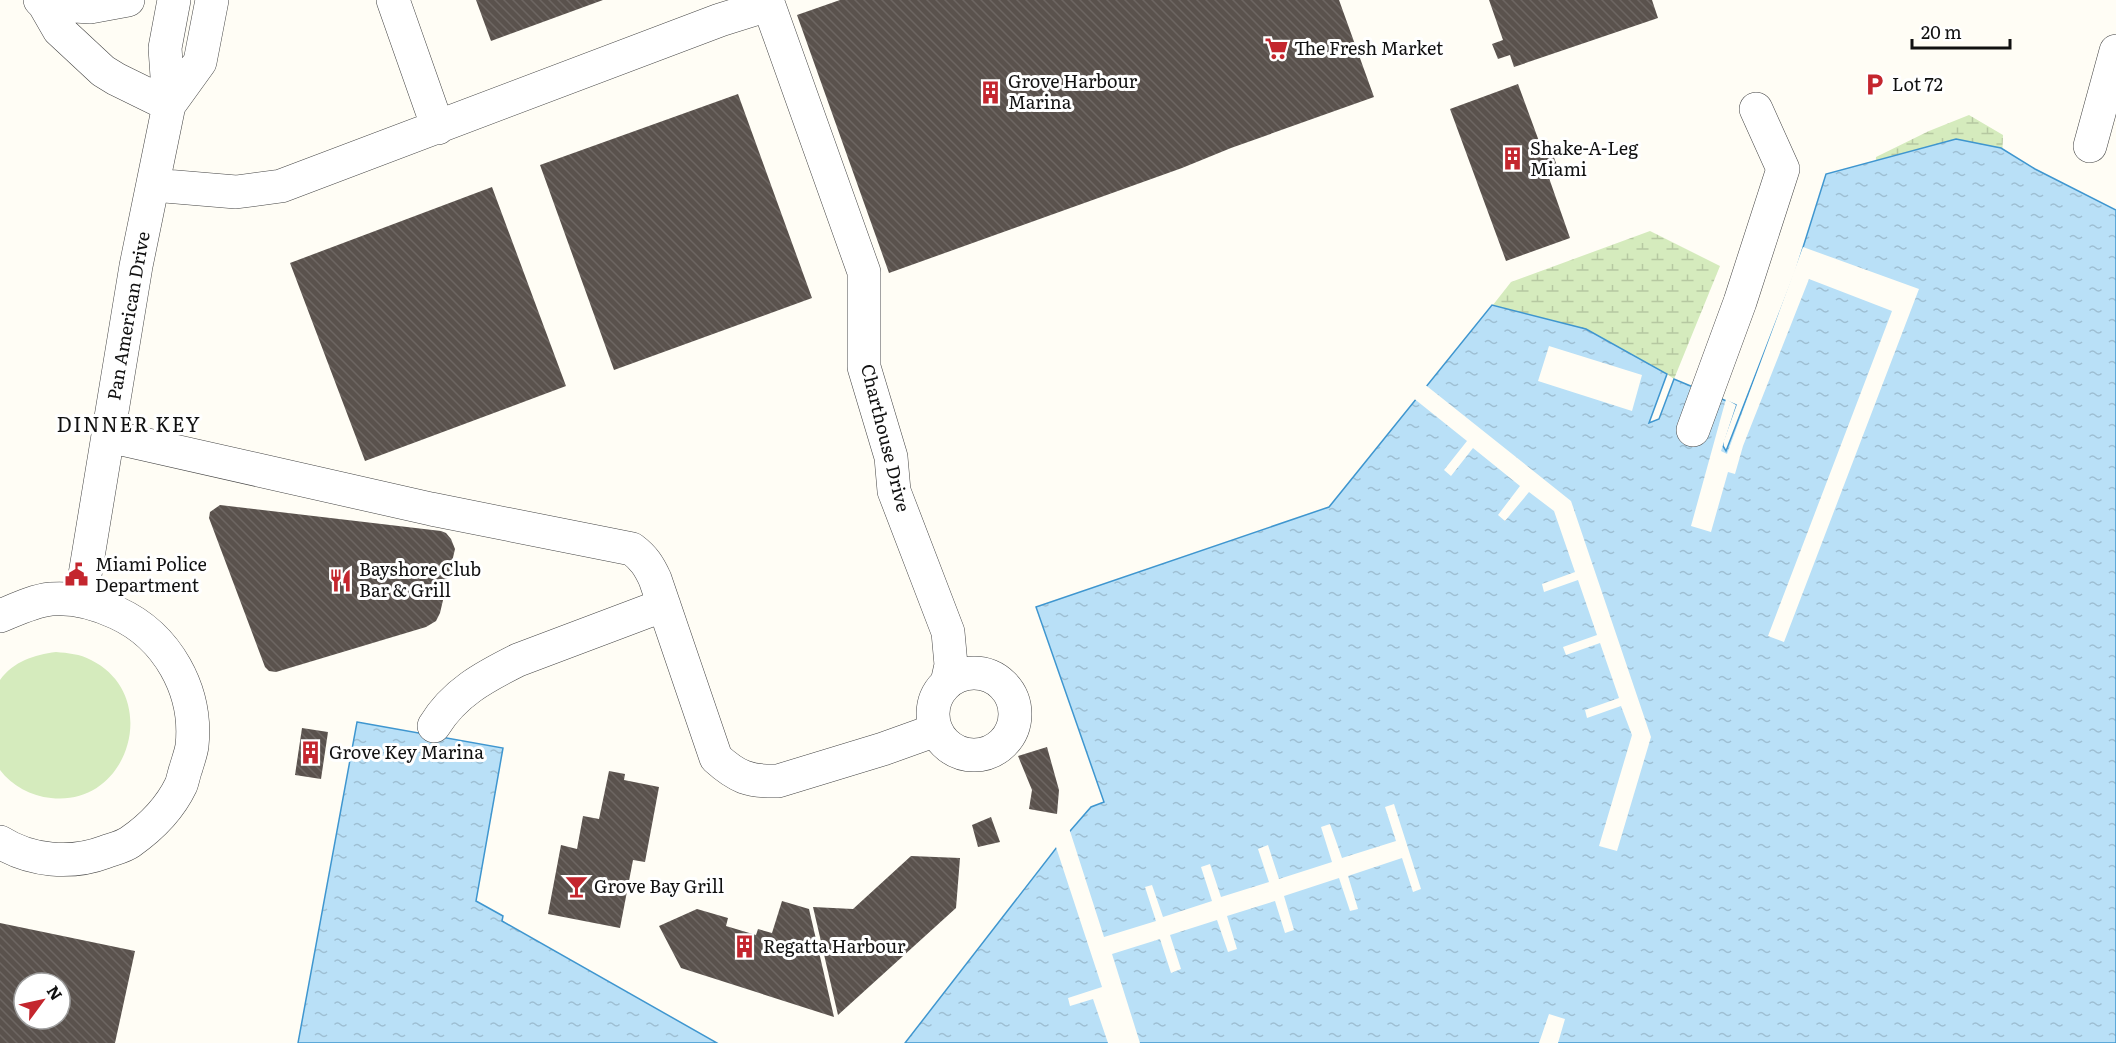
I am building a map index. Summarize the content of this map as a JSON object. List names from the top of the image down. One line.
{"streets":{"street":["Pan American Drive","Charthouse Drive"]},"districts":["DINNER KEY"],"places":{"supermarket":["The Fresh Market"],"parking":["Lot 72"],"building":["Grove Harbour Marina","Shake-A-Leg Miami","Grove Key Marina","Regatta Harbour"],"public building":["Miami Police Department"],"restaurant":["Bayshore Club Bar & Grill"],"bar":["Grove Bay Grill"]},"scale_bar":"20 m","north":"top right"}
